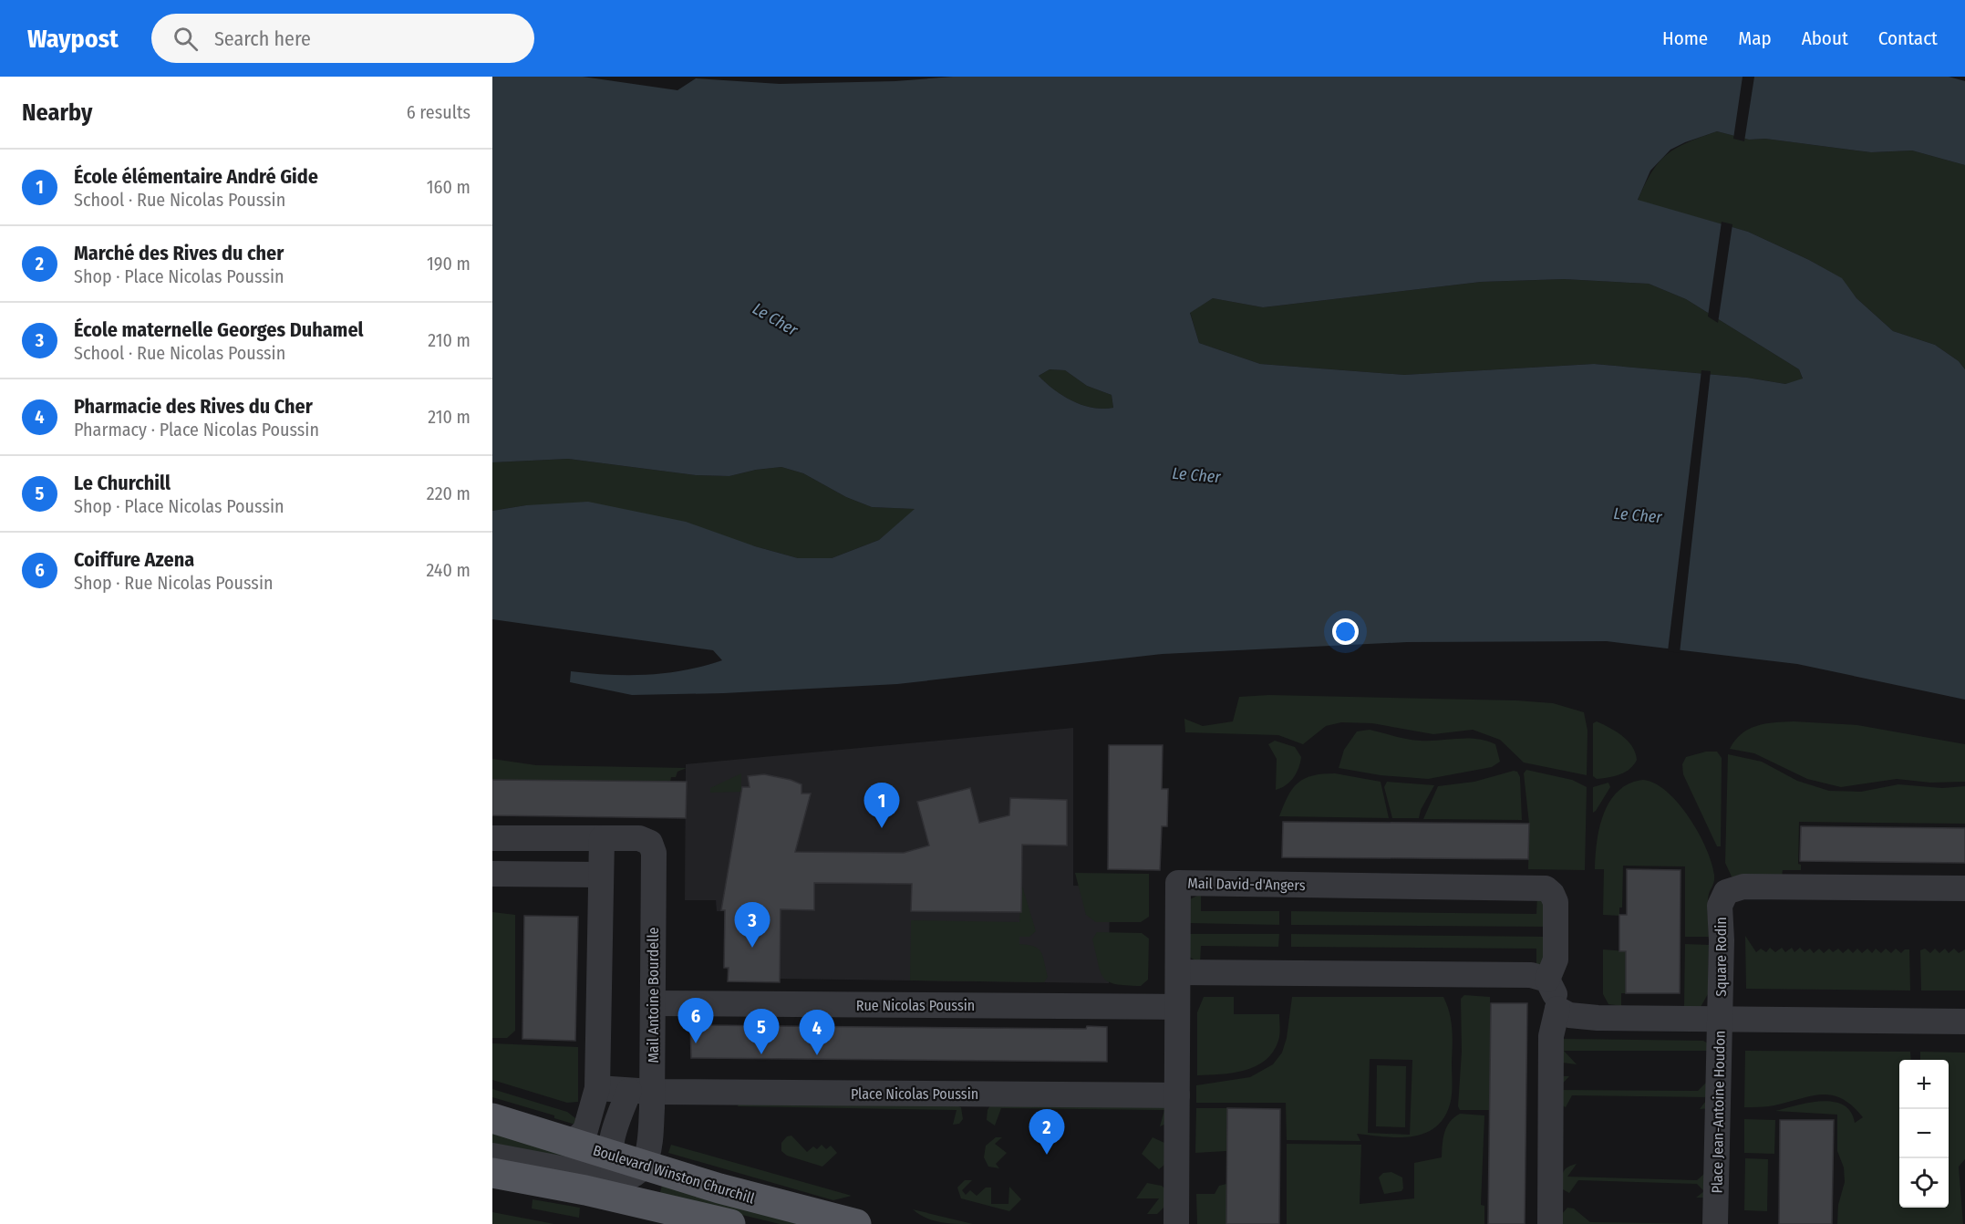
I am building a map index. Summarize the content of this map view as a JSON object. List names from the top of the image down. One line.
{"streets":{"main road":["Boulevard Winston Churchill"],"street":["Mail David-d'Angers","Square Rodin","Mail Antoine Bourdelle","Rue Nicolas Poussin","Place Nicolas Poussin","Place Jean-Antoine Houdon"]},"crossings":[["Square Rodin","Place Jean-Antoine Houdon"],["Mail Antoine Bourdelle","Rue Nicolas Poussin"],["Mail Antoine Bourdelle","Place Nicolas Poussin"],["Mail Antoine Bourdelle","Boulevard Winston Churchill"]],"water":["Le Cher"],"page":{"header":"Waypost","search":"Search here","nav":["Home","Map","About","Contact"],"heading":["Nearby","6 results"],"list":[{"mark":"1","name":"École élémentaire André Gide","note":"School · Rue Nicolas Poussin","value":"160 m"},{"mark":"2","name":"Marché des Rives du cher","note":"Shop · Place Nicolas Poussin","value":"190 m"},{"mark":"3","name":"École maternelle Georges Duhamel","note":"School · Rue Nicolas Poussin","value":"210 m"},{"mark":"4","name":"Pharmacie des Rives du Cher","note":"Pharmacy · Place Nicolas Poussin","value":"210 m"},{"mark":"5","name":"Le Churchill","note":"Shop · Place Nicolas Poussin","value":"220 m"},{"mark":"6","name":"Coiffure Azena","note":"Shop · Rue Nicolas Poussin","value":"240 m"}],"pins":["1","3","6","5","4","2"],"map_buttons":["+","−"]}}
